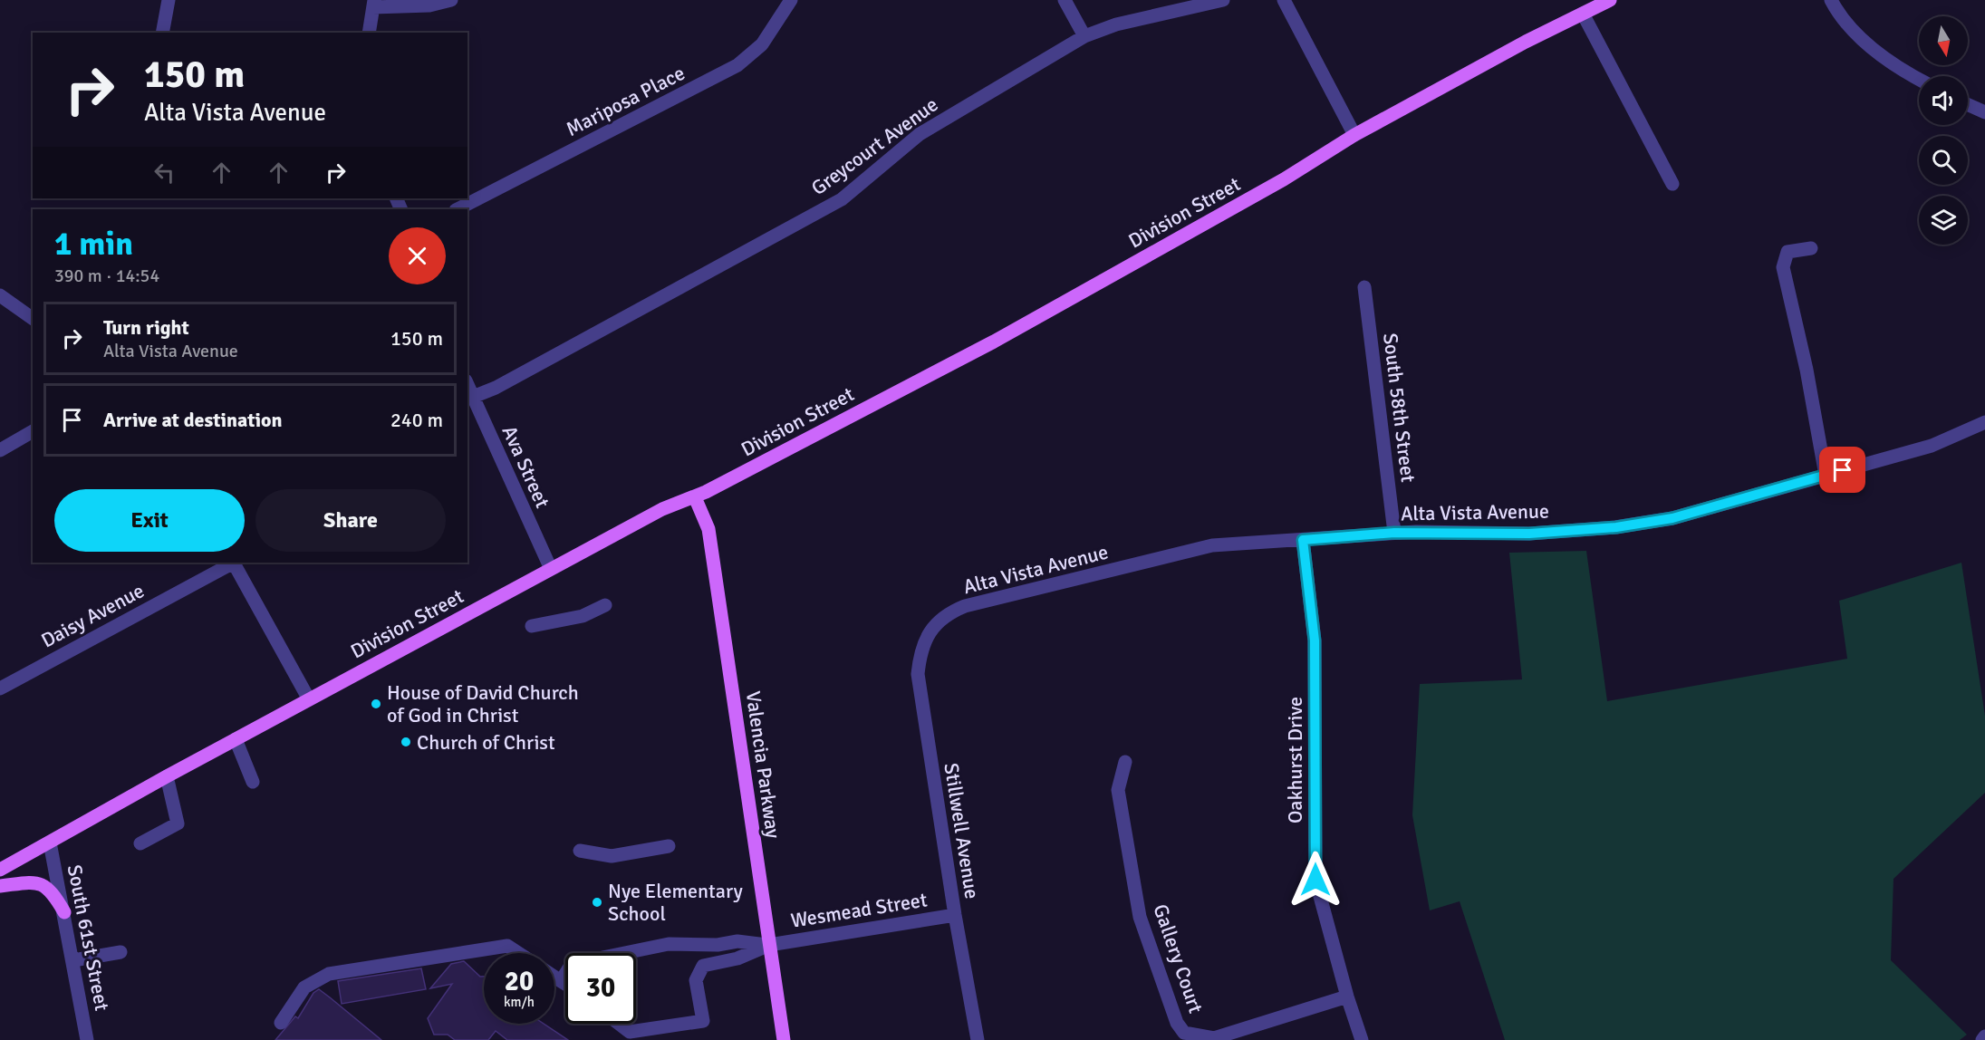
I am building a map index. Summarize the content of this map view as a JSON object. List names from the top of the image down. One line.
{"streets":{"main road":["Division Street","Valencia Parkway"],"street":["Mariposa Place","Greycourt Avenue","South 58th Street","Ava Street","Alta Vista Avenue","Daisy Avenue","Oakhurst Drive","Stillwell Avenue","Wesmead Street","South 61st Street","Gallery Court"]},"crossings":[["Greycourt Avenue","Ava Street"],["Division Street","Ava Street"],["Division Street","Valencia Parkway"],["Division Street","South 61st Street"],["South 58th Street","Alta Vista Avenue"],["Alta Vista Avenue","Oakhurst Drive"],["Alta Vista Avenue","Stillwell Avenue"],["Oakhurst Drive","Gallery Court"],["Valencia Parkway","Wesmead Street"],["Stillwell Avenue","Wesmead Street"]],"places":["House of David Church of God in Christ","Church of Christ","Nye Elementary School"],"north":"bottom","page":{"turn":["150 m","Alta Vista Avenue"],"heading":["1 min","390 m · 14:54"],"list":[{"name":"Turn right","note":"Alta Vista Avenue","value":"150 m"},{"name":"Arrive at destination","value":"240 m"}],"buttons":["Exit","Share"],"speed":"20 km/h","limit":"30"}}
